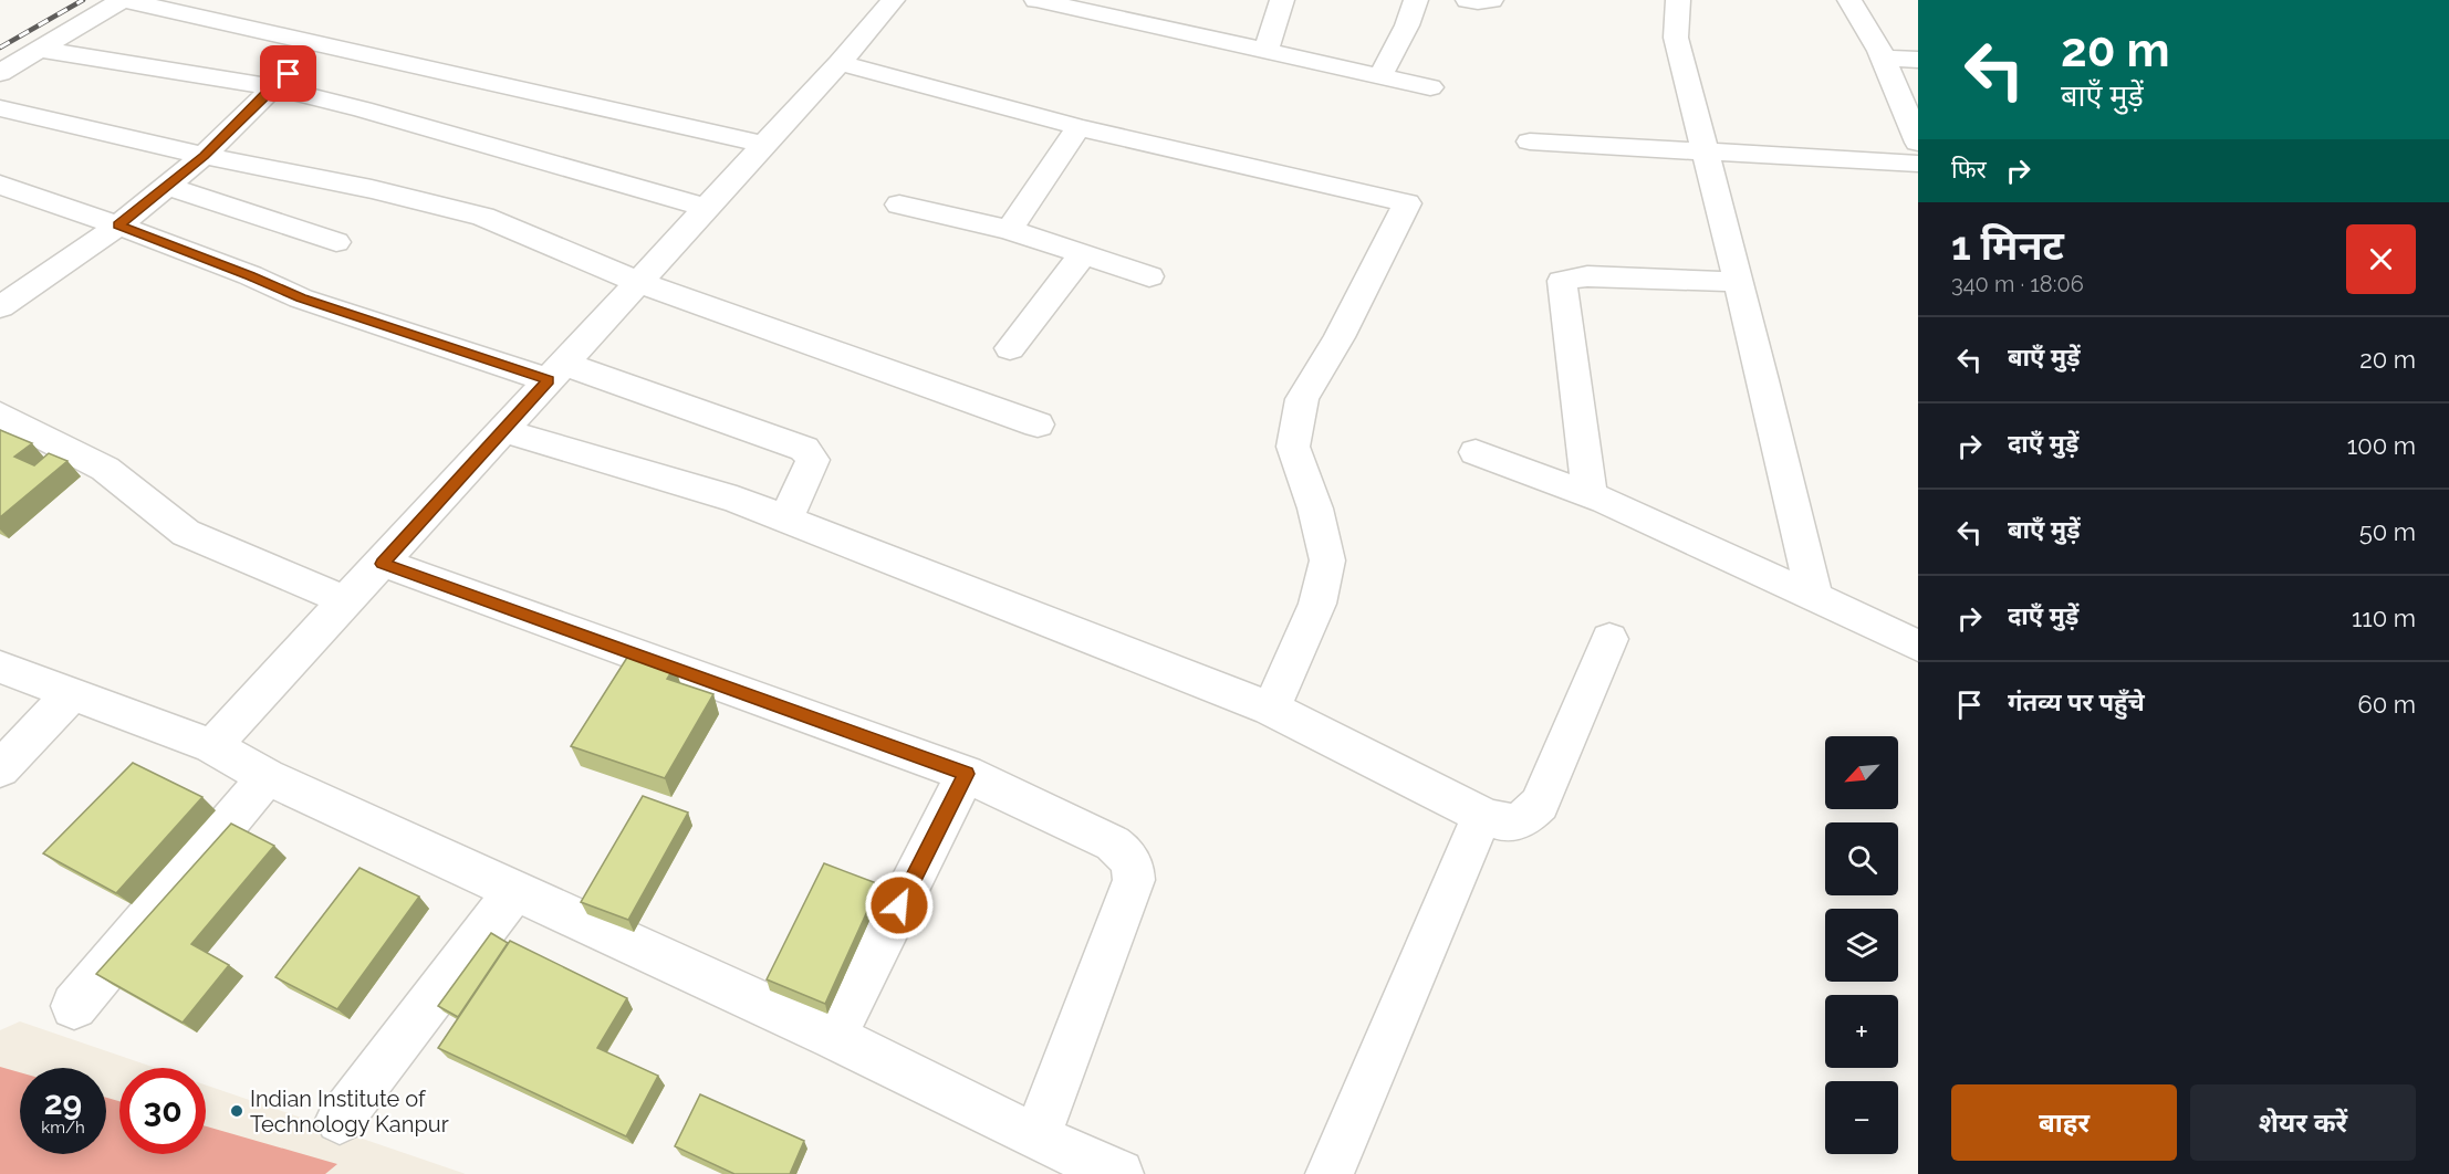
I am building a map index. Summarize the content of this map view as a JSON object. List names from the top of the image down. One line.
{"places":["Indian Institute of Technology Kanpur"],"north":"bottom left","page":{"turn":["20 m","बाएँ मुड़ें"],"then":"फिर","heading":["1 मिनट","340 m · 18:06"],"list":[{"name":"बाएँ मुड़ें","value":"20 m"},{"name":"दाएँ मुड़ें","value":"100 m"},{"name":"बाएँ मुड़ें","value":"50 m"},{"name":"दाएँ मुड़ें","value":"110 m"},{"name":"गंतव्य पर पहुँचे","value":"60 m"}],"map_buttons":["+","−"],"speed":"29 km/h","limit":"30","buttons":["बाहर","शेयर करें"]}}
